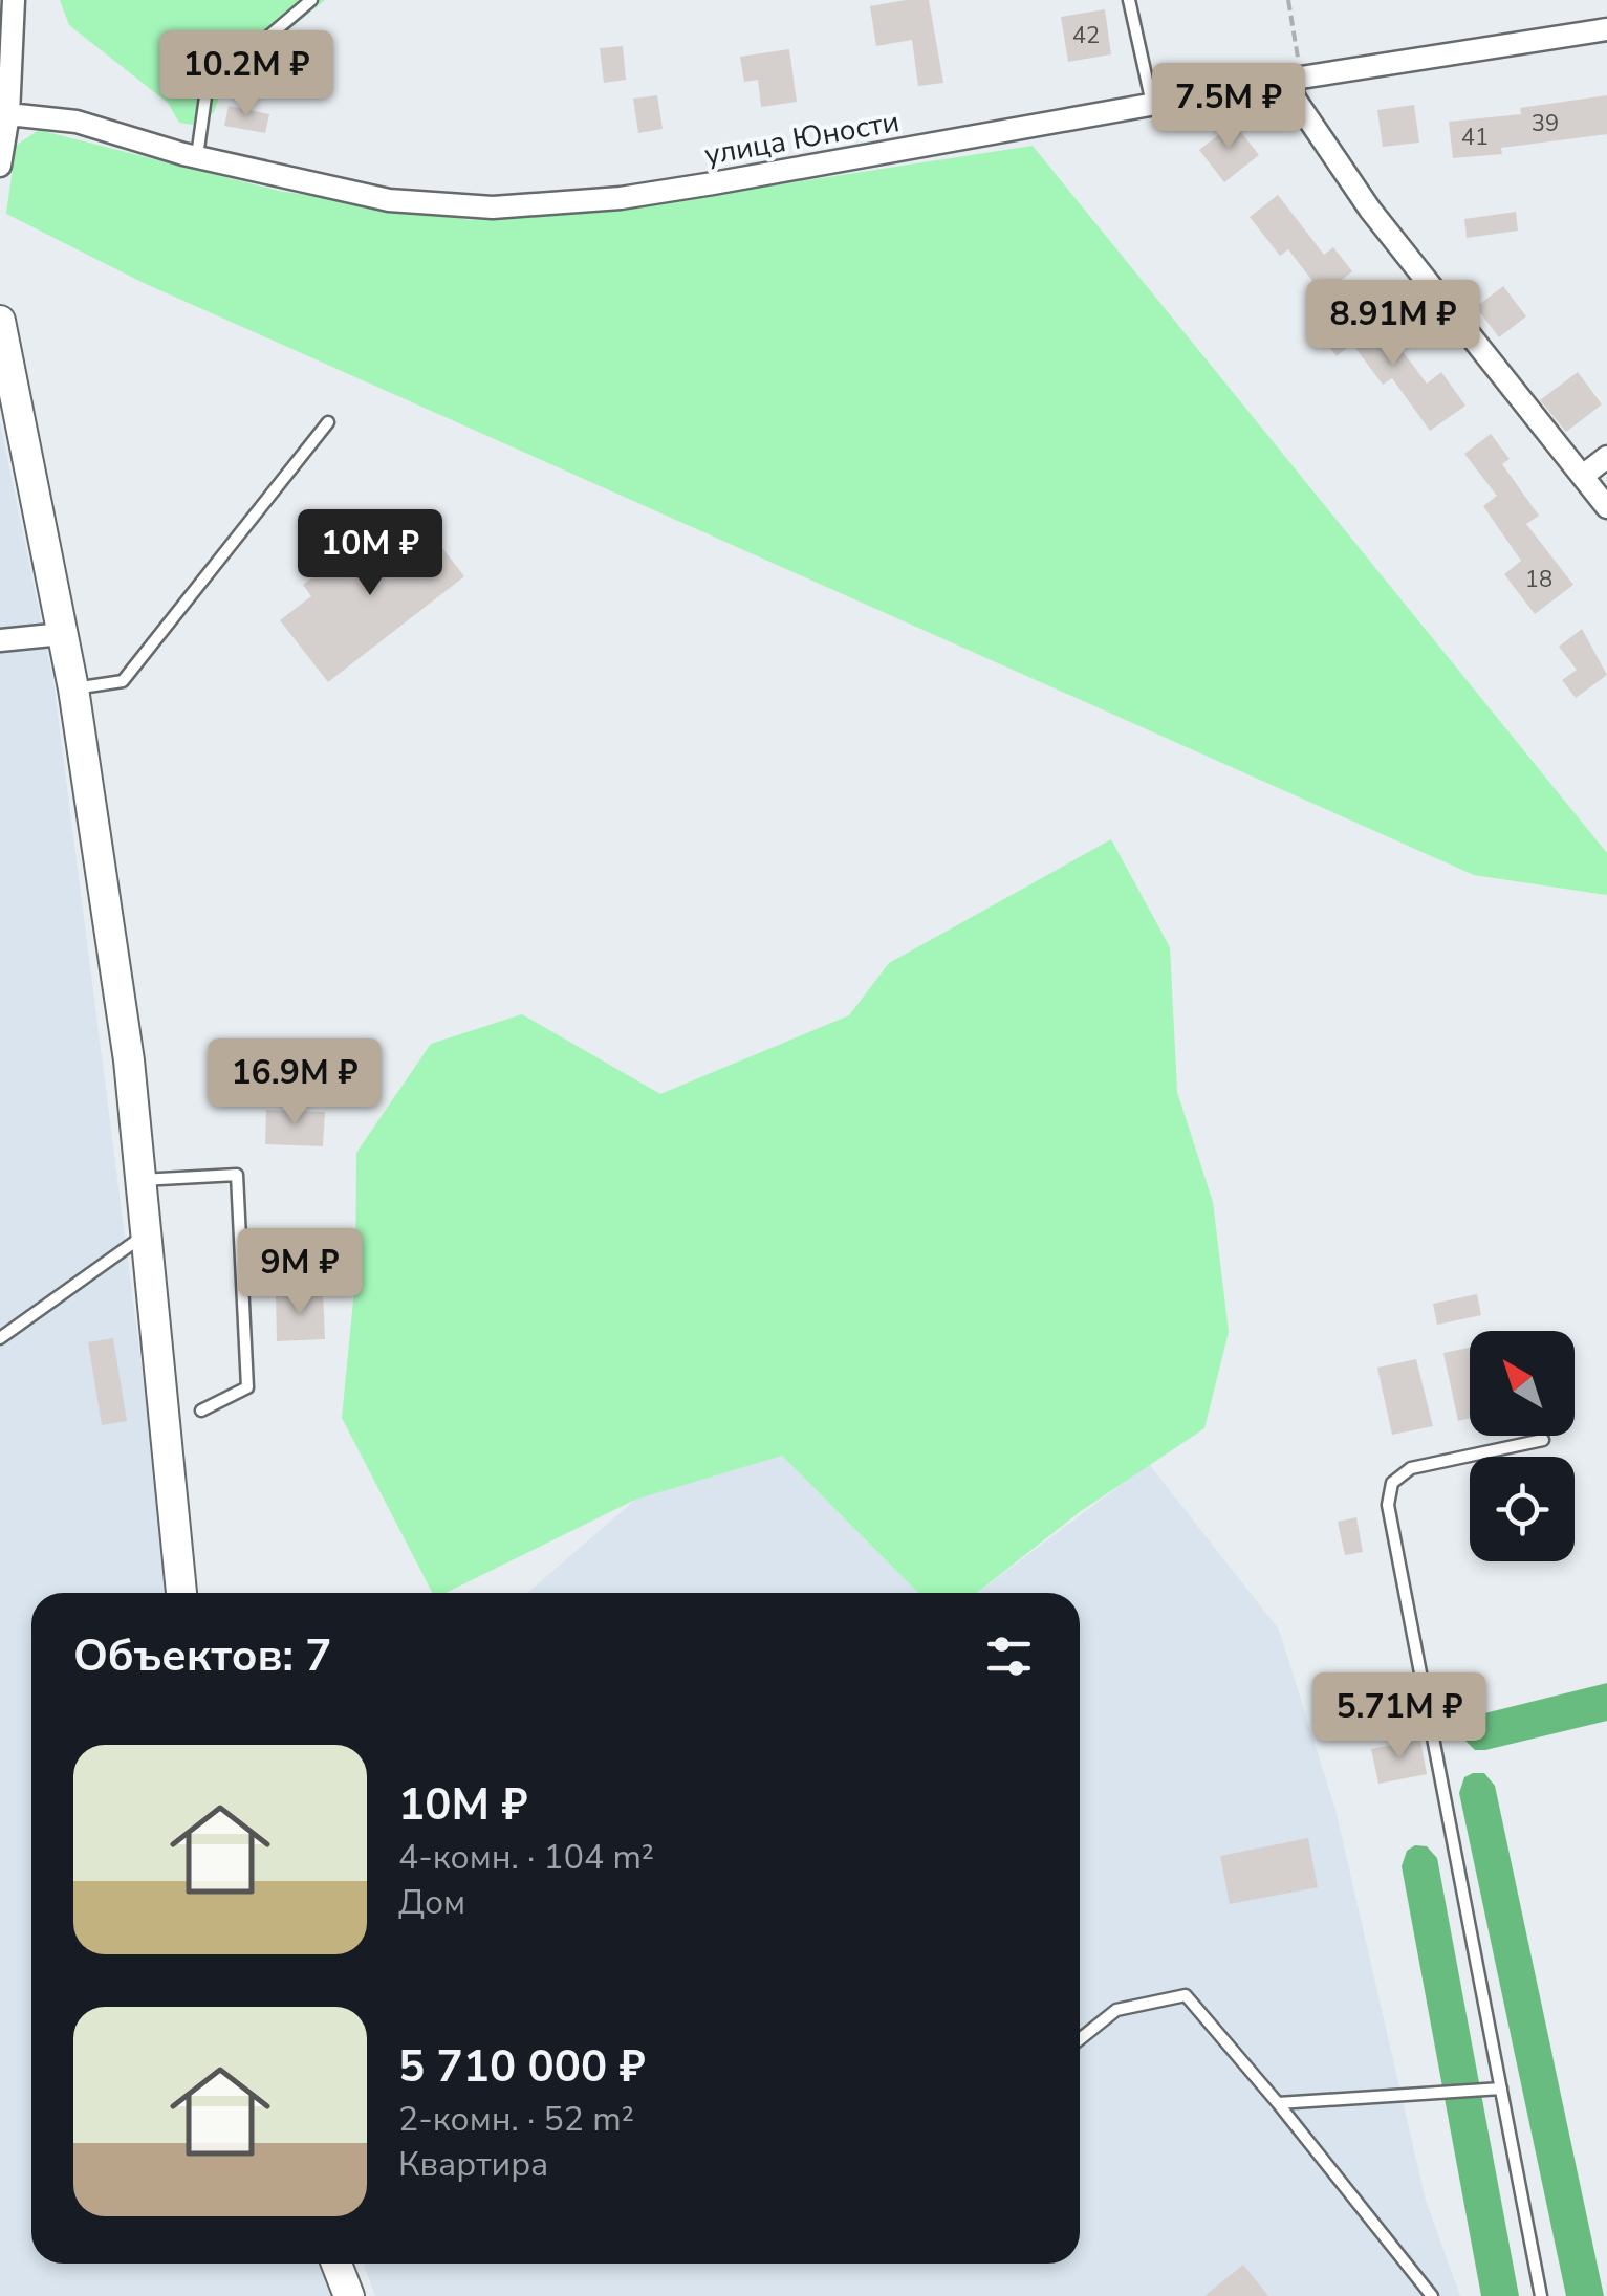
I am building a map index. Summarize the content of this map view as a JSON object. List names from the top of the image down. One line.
{"streets":{"street":["улица Юности"]},"house_numbers":["42","39","41","18"],"north":"top left","page":{"price":["10.2M ₽","7.5M ₽","8.91M ₽","10M ₽","16.9M ₽","9M ₽","5.71M ₽"],"heading":"Объектов: 7","list":[{"name":"10M ₽","note":"4-комн. · 104 m² · Дом"},{"name":"5 710 000 ₽","note":"2-комн. · 52 m² · Квартира"}]}}
